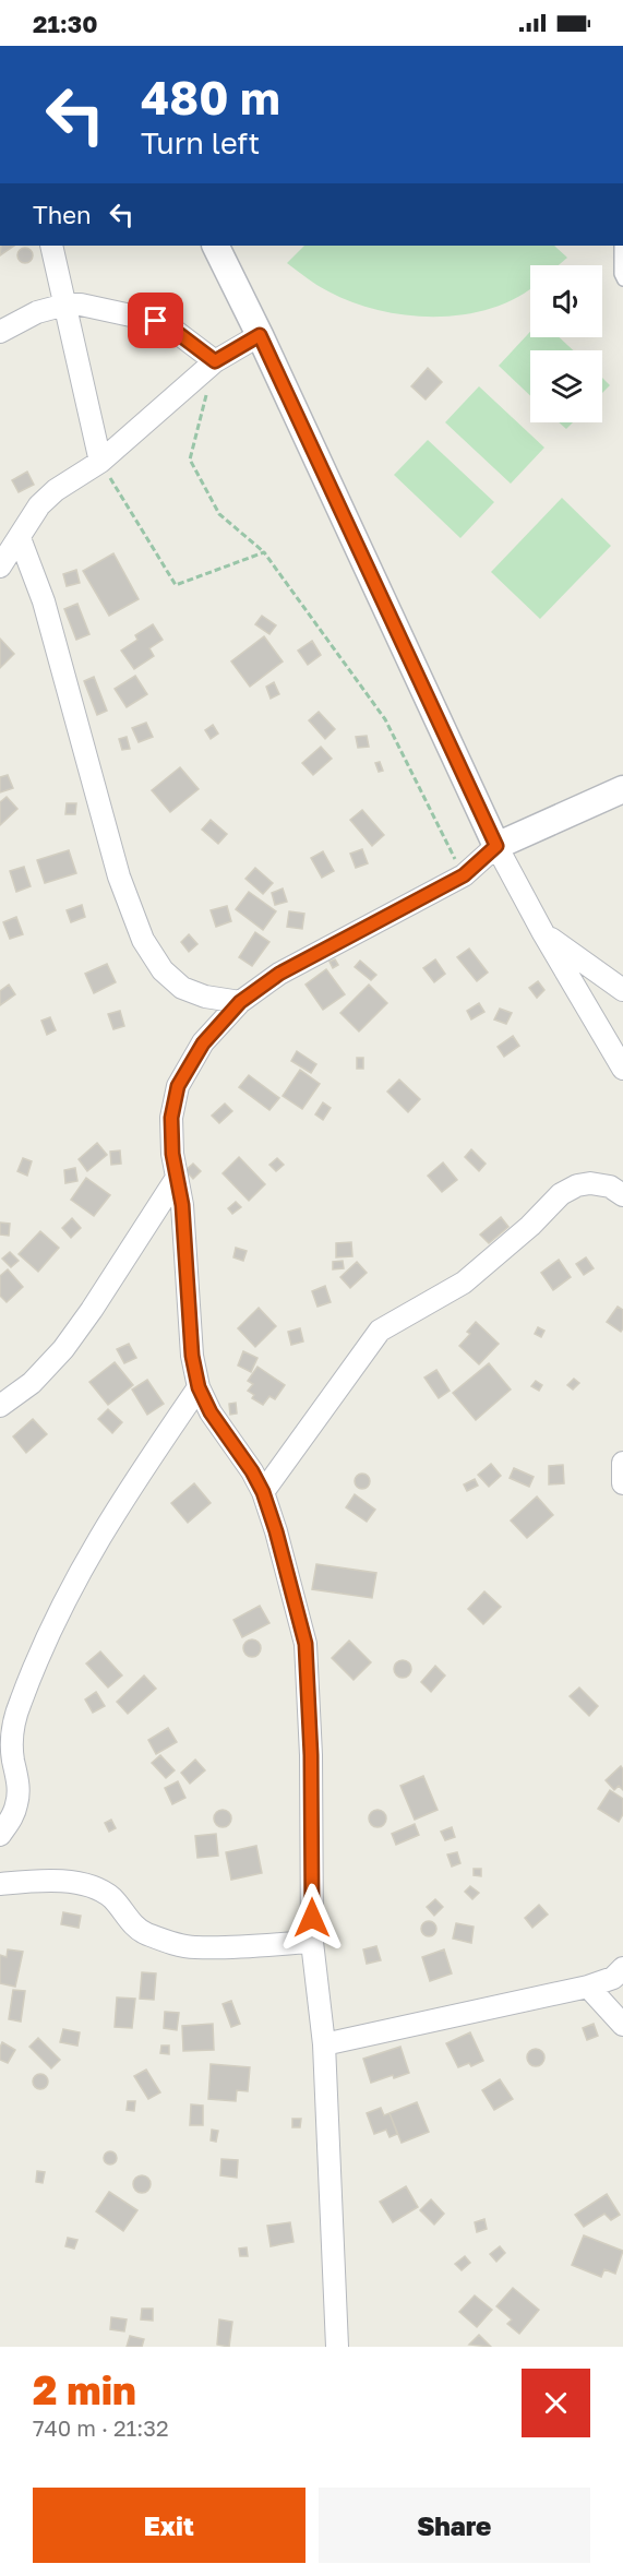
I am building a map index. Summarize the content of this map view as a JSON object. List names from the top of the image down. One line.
{"page":{"status":"21:30","turn":["480 m","Turn left"],"then":"Then","heading":["2 min","740 m · 21:32"],"buttons":["Exit","Share"]}}
